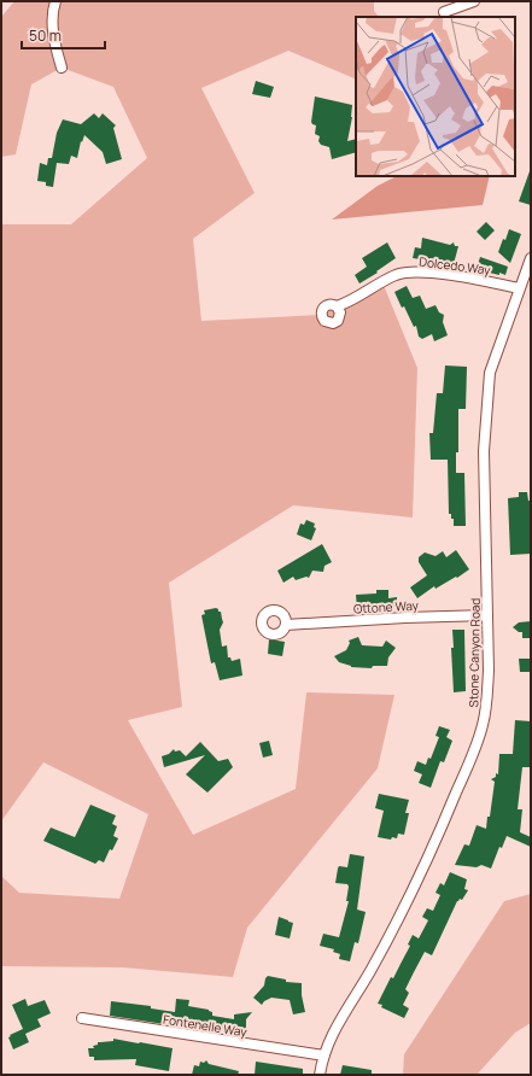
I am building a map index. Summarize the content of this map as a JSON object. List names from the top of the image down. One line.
{"streets":{"street":["Dolcedo Way","Ottone Way","Stone Canyon Road","Fontenelle Way"]},"crossings":[["Dolcedo Way","Stone Canyon Road"],["Ottone Way","Stone Canyon Road"],["Stone Canyon Road","Fontenelle Way"]],"scale_bar":"50 m"}
